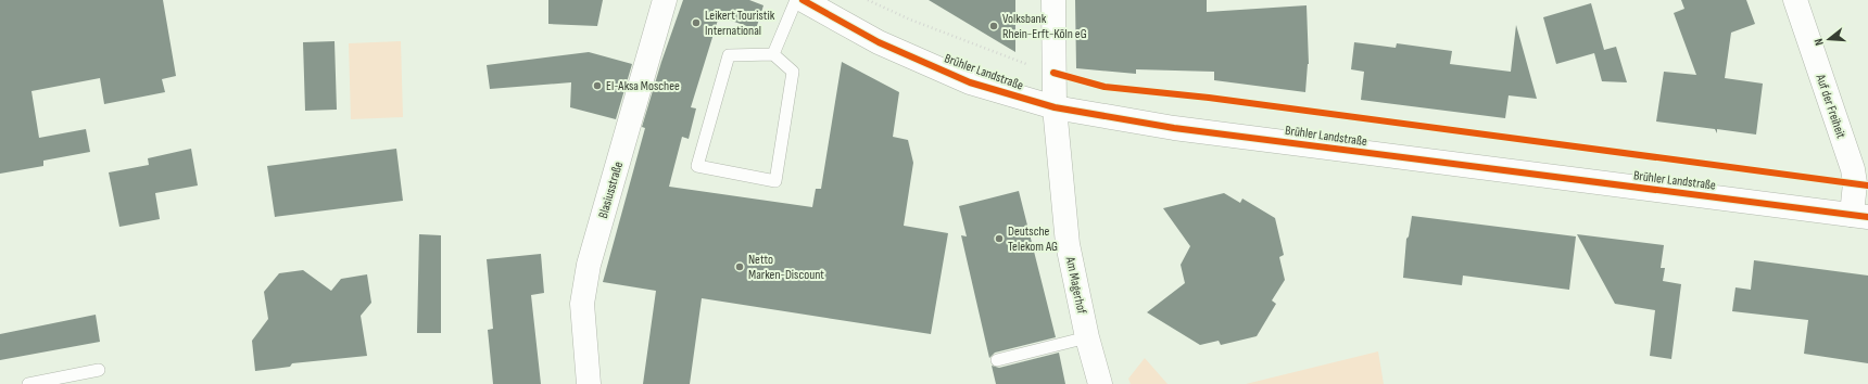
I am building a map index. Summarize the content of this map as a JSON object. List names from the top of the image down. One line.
{"streets":{"street":["Brühler Landstraße","Auf der Freiheit","Blasiusstraße","Am Magerhof"]},"crossings":[["Brühler Landstraße","Auf der Freiheit"],["Brühler Landstraße","Am Magerhof"]],"places":["Leikert Touristik International","Volksbank Rhein-Erft-Köln eG","El-Aksa Moschee","Deutsche Telekom AG","Netto Marken-Discount"],"north":"left"}
